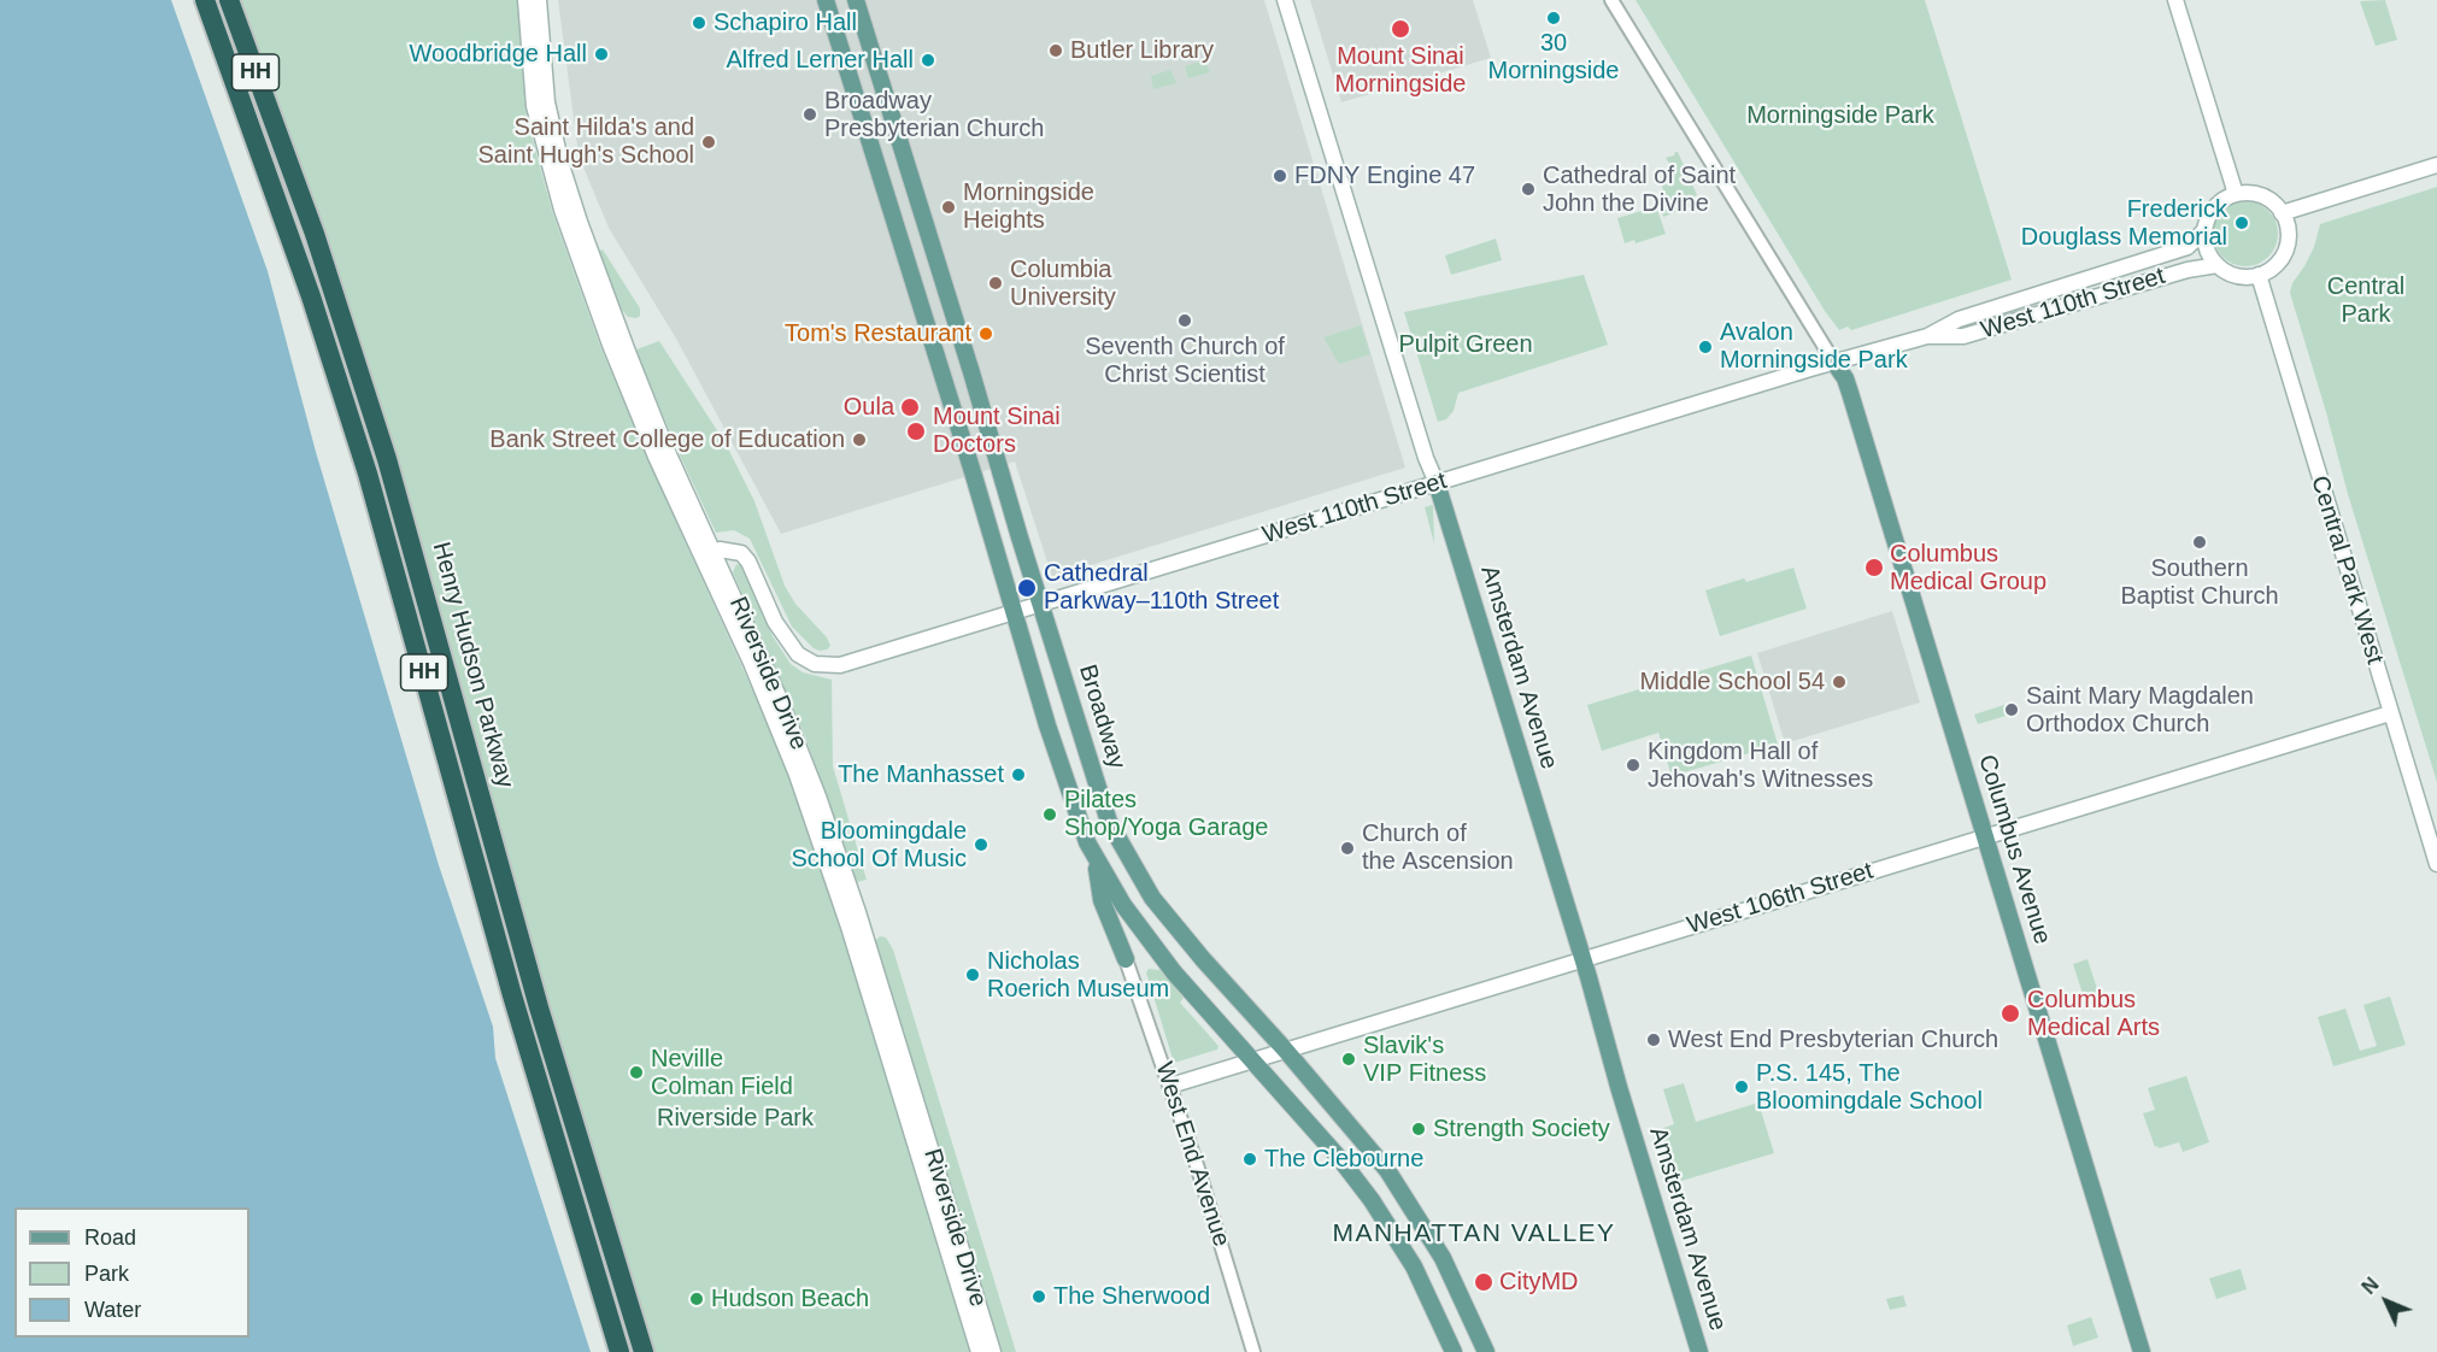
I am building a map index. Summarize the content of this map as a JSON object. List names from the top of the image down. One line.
{"streets":{"highway":["HH","Henry Hudson Parkway"],"main road":["West 110th Street","Central Park West","Amsterdam Avenue","Riverside Drive","Broadway","Columbus Avenue","West 106th Street"],"street":["West End Avenue"]},"crossings":[["West 110th Street","Central Park West"],["West 110th Street","Amsterdam Avenue"],["West 110th Street","Riverside Drive"],["West 110th Street","Broadway"],["West 110th Street","Columbus Avenue"],["Central Park West","West 106th Street"],["Amsterdam Avenue","West 106th Street"],["Broadway","West 106th Street"],["Columbus Avenue","West 106th Street"],["West 106th Street","West End Avenue"]],"districts":["MANHATTAN VALLEY"],"parks":["Morningside Park","Central Park","Pulpit Green","Riverside Park"],"places":["30 Morningside","Schapiro Hall","Mount Sinai Morningside","Butler Library","Woodbridge Hall","Alfred Lerner Hall","Broadway Presbyterian Church","Saint Hilda's and Saint Hugh's School","FDNY Engine 47","Cathedral of Saint John the Divine","Morningside Heights","Frederick Douglass Memorial","Columbia University","Seventh Church of Christ Scientist","Tom's Restaurant","Avalon Morningside Park","Oula","Mount Sinai Doctors","Bank Street College of Education","Southern Baptist Church","Columbus Medical Group","Cathedral Parkway–110th Street","Middle School 54","Saint Mary Magdalen Orthodox Church","Kingdom Hall of Jehovah's Witnesses","The Manhasset","Pilates Shop/Yoga Garage","Bloomingdale School Of Music","Church of the Ascension","Nicholas Roerich Museum","Columbus Medical Arts","West End Presbyterian Church","Slavik's VIP Fitness","Neville Colman Field","P.S. 145, The Bloomingdale School","Strength Society","The Clebourne","CityMD","The Sherwood","Hudson Beach"],"legend":["Road","Park","Water"],"north":"top left"}
